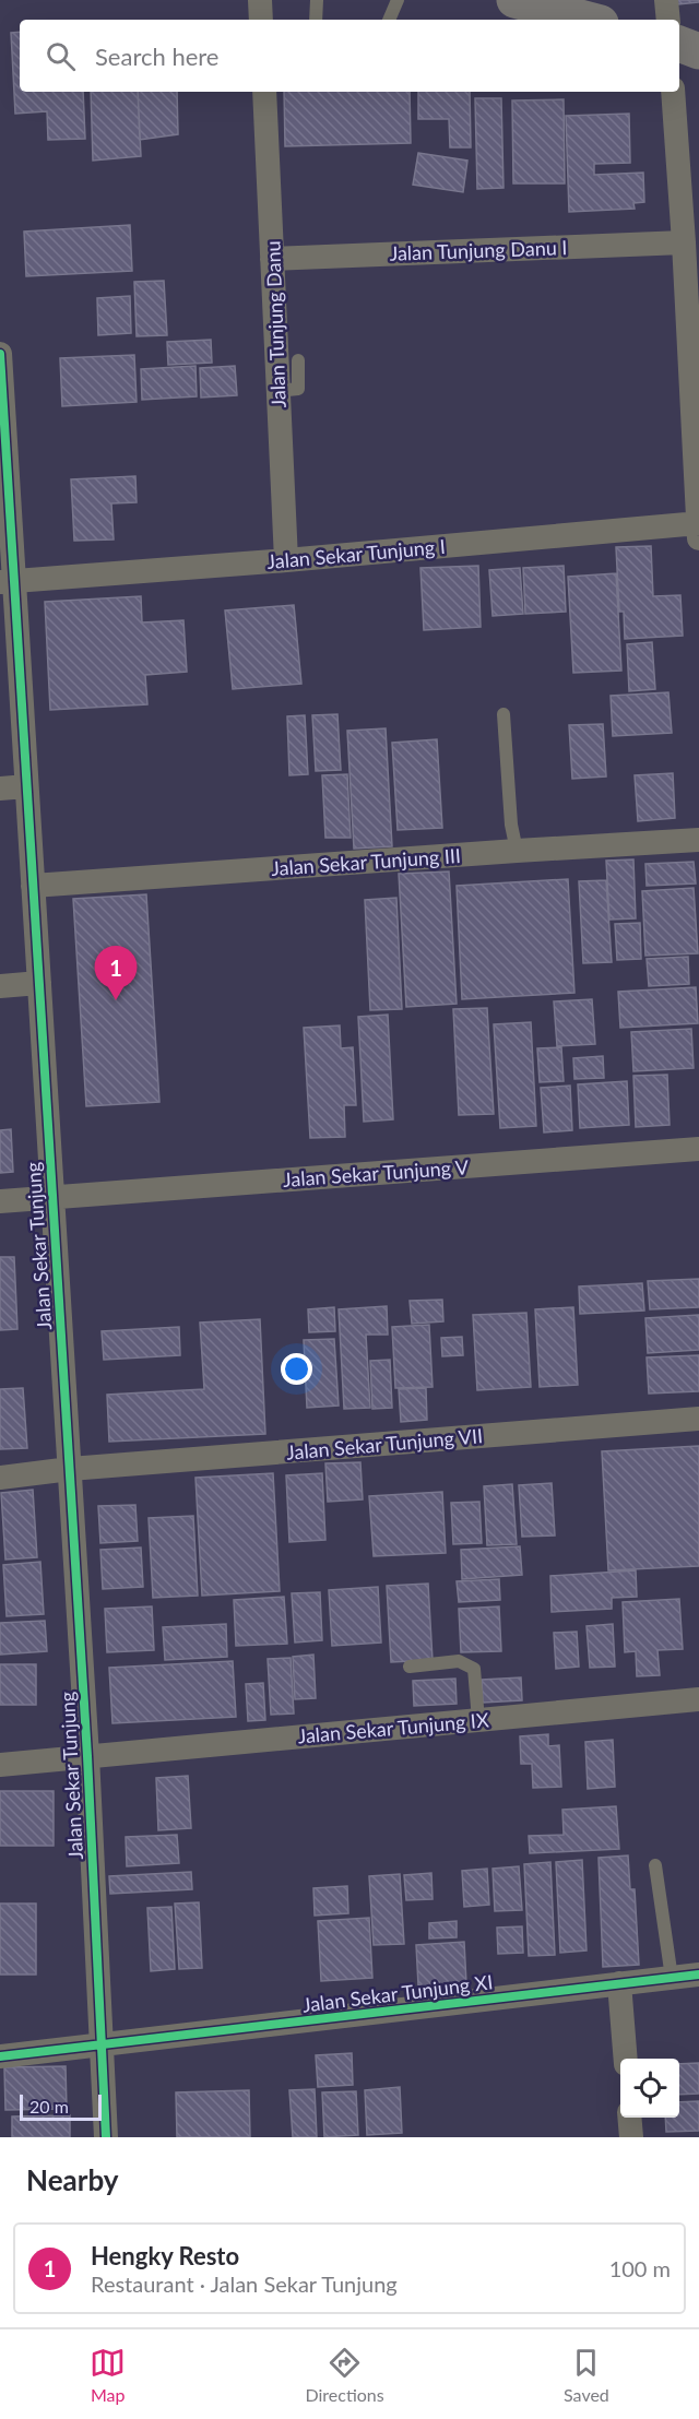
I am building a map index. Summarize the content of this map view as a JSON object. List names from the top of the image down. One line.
{"streets":{"street":["Jalan Tunjung Danu I","Jalan Tunjung Danu","Jalan Sekar Tunjung I","Jalan Sekar Tunjung III","Jalan Sekar Tunjung V","Jalan Sekar Tunjung","Jalan Sekar Tunjung VII","Jalan Sekar Tunjung IX","Jalan Sekar Tunjung XI"]},"crossings":[["Jalan Tunjung Danu I","Jalan Tunjung Danu"],["Jalan Tunjung Danu","Jalan Sekar Tunjung I"],["Jalan Sekar Tunjung I","Jalan Sekar Tunjung"],["Jalan Sekar Tunjung III","Jalan Sekar Tunjung"],["Jalan Sekar Tunjung V","Jalan Sekar Tunjung"],["Jalan Sekar Tunjung","Jalan Sekar Tunjung VII"],["Jalan Sekar Tunjung","Jalan Sekar Tunjung IX"],["Jalan Sekar Tunjung","Jalan Sekar Tunjung XI"]],"scale_bar":"20 m","page":{"search":"Search here","pins":"1","scale":"20 m","heading":"Nearby","list":[{"mark":"1","name":"Hengky Resto","note":"Restaurant · Jalan Sekar Tunjung","value":"100 m"}],"nav":["Map","Directions","Saved"]}}
